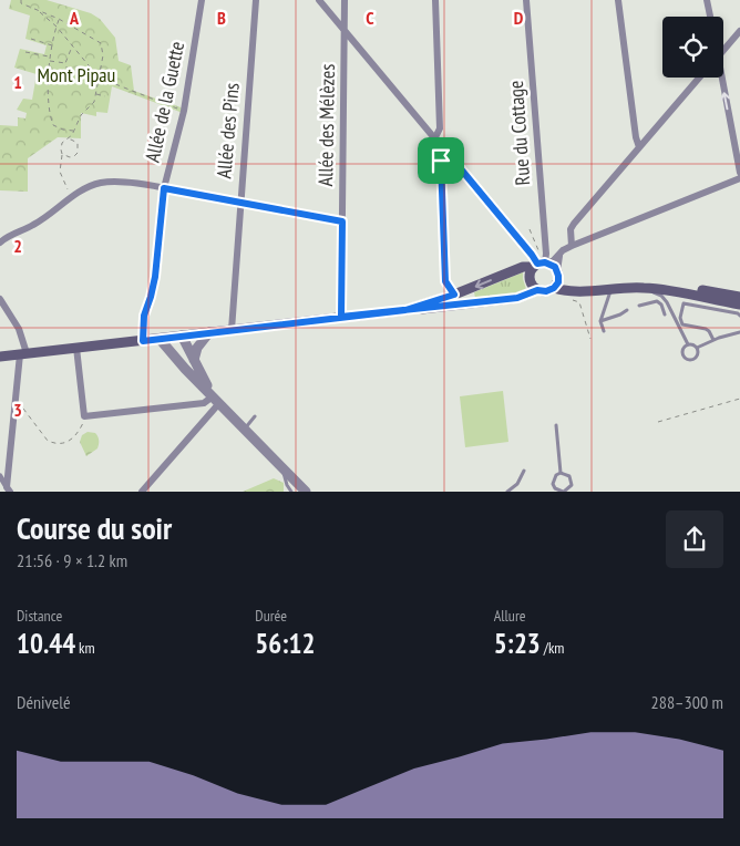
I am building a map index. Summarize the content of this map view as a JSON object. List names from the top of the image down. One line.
{"streets":{"street":["Allée de la Guette","Allée des Mélèzes","Allée des Pins","Rue du Cottage"]},"parks":["Mont Pipau"],"page":{"heading":["Course du soir","21:56 · 9 × 1.2 km"],"stats":[["Distance","10.44 km"],["Durée","56:12"],["Allure","5:23 /km"]],"chart":["Dénivelé","288–300 m"]},"grid":{"columns":["A","B","C","D"],"rows":["1","2","3"]}}
